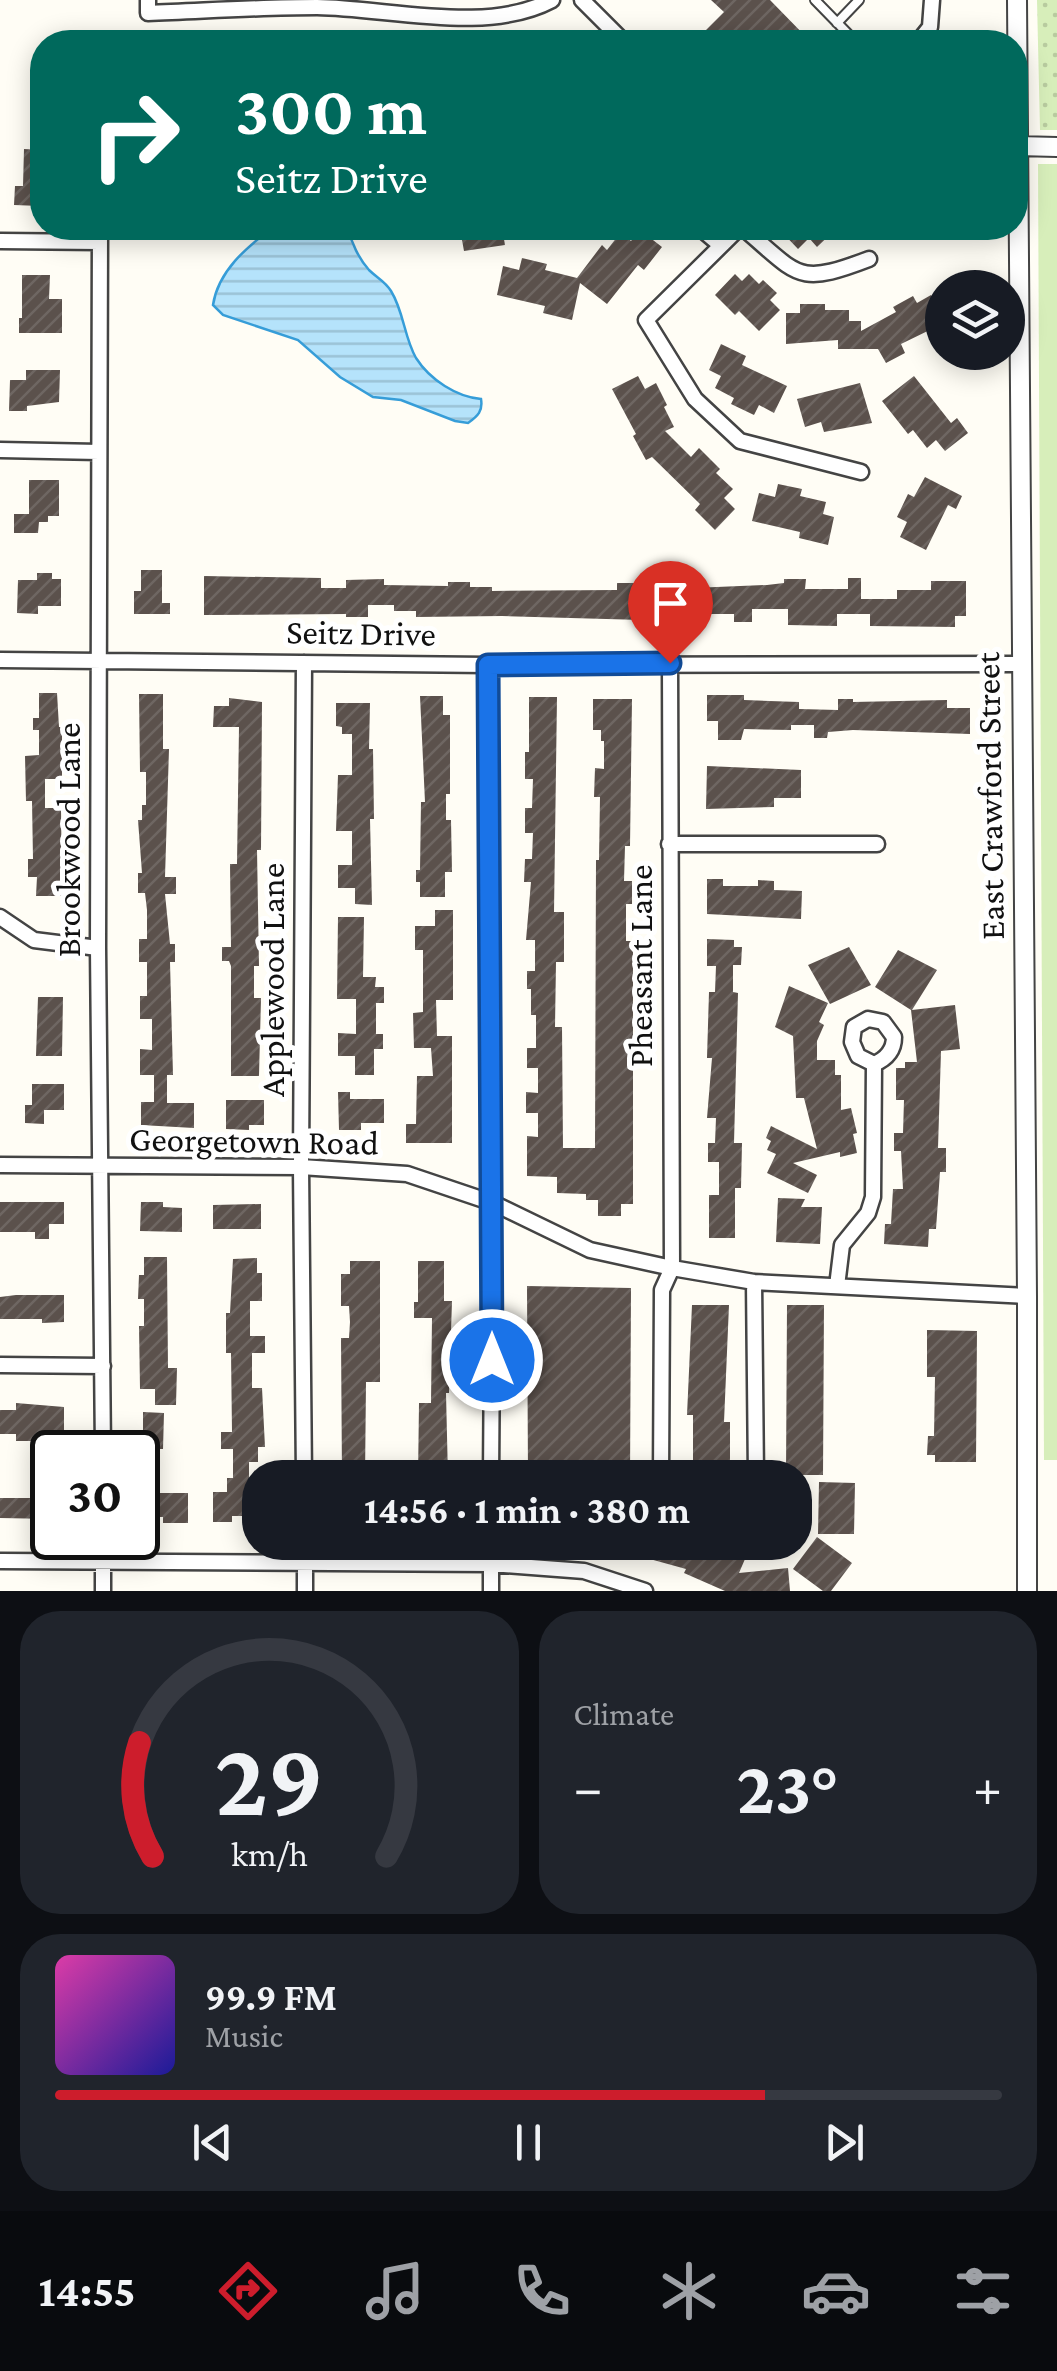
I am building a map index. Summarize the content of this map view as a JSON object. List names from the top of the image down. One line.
{"streets":{"street":["Seitz Drive","East Crawford Street","Brookwood Lane","Pheasant Lane","Applewood Lane","Georgetown Road"]},"crossings":[["Seitz Drive","East Crawford Street"],["Seitz Drive","Brookwood Lane"],["Seitz Drive","Pheasant Lane"],["Seitz Drive","Applewood Lane"],["East Crawford Street","Georgetown Road"],["Brookwood Lane","Georgetown Road"],["Pheasant Lane","Georgetown Road"],["Applewood Lane","Georgetown Road"]],"page":{"turn":["300 m","Seitz Drive"],"limit":"30","trip":"14:56 · 1 min · 380 m","tile":"Climate","heat":["−","23°","+"],"song":["99.9 FM","Music"],"tabs":"14:55","gauge":["29","km/h"]}}
